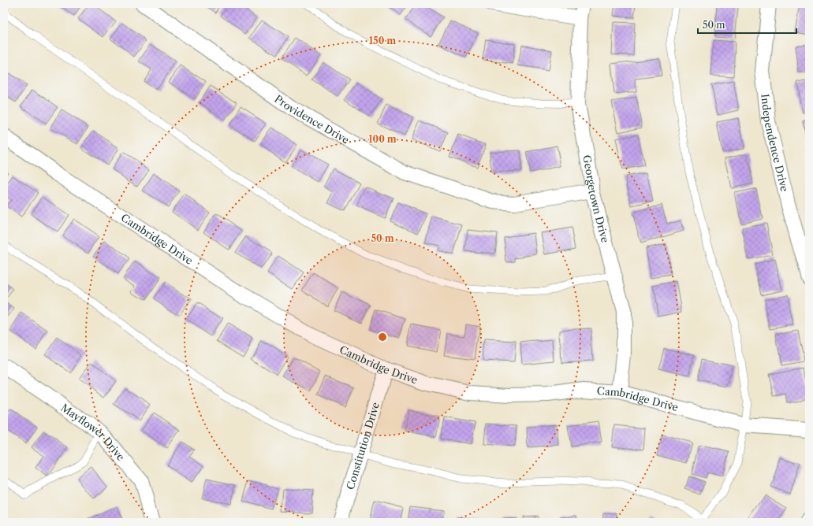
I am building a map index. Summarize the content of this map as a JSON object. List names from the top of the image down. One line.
{"streets":{"street":["Providence Drive","Independence Drive","Georgetown Drive","Cambridge Drive","Mayflower Drive","Constitution Drive"]},"crossings":[["Providence Drive","Georgetown Drive"],["Georgetown Drive","Cambridge Drive"],["Cambridge Drive","Constitution Drive"]],"scale_bar":"50 m","rings":["150 m","100 m","50 m"]}
